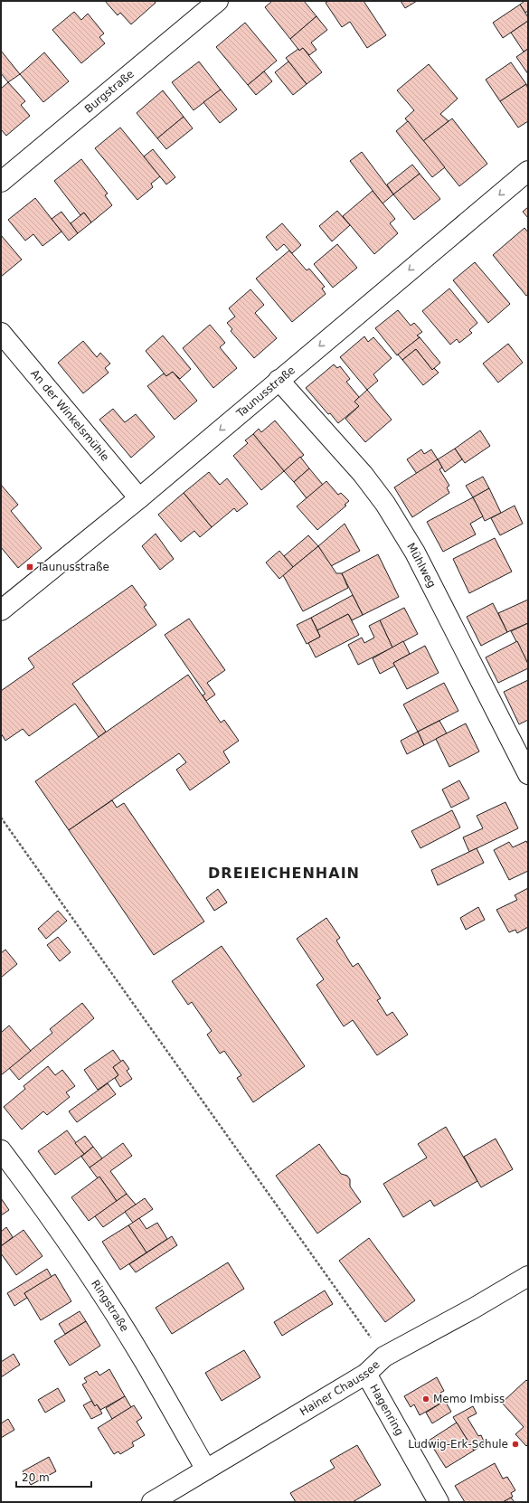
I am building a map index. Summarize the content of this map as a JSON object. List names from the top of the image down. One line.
{"streets":{"street":["Burgstraße","Taunusstraße","An der Winkelsmühle","Mühlweg","Ringstraße","Hainer Chaussee","Hagenring"]},"crossings":[["Taunusstraße","An der Winkelsmühle"],["Taunusstraße","Mühlweg"],["Ringstraße","Hainer Chaussee"],["Hainer Chaussee","Hagenring"]],"one_way":["Taunusstraße"],"districts":["DREIEICHENHAIN"],"places":{"transit":["Taunusstraße"],"other":["Memo Imbiss","Ludwig-Erk-Schule"]},"scale_bar":"20 m"}
